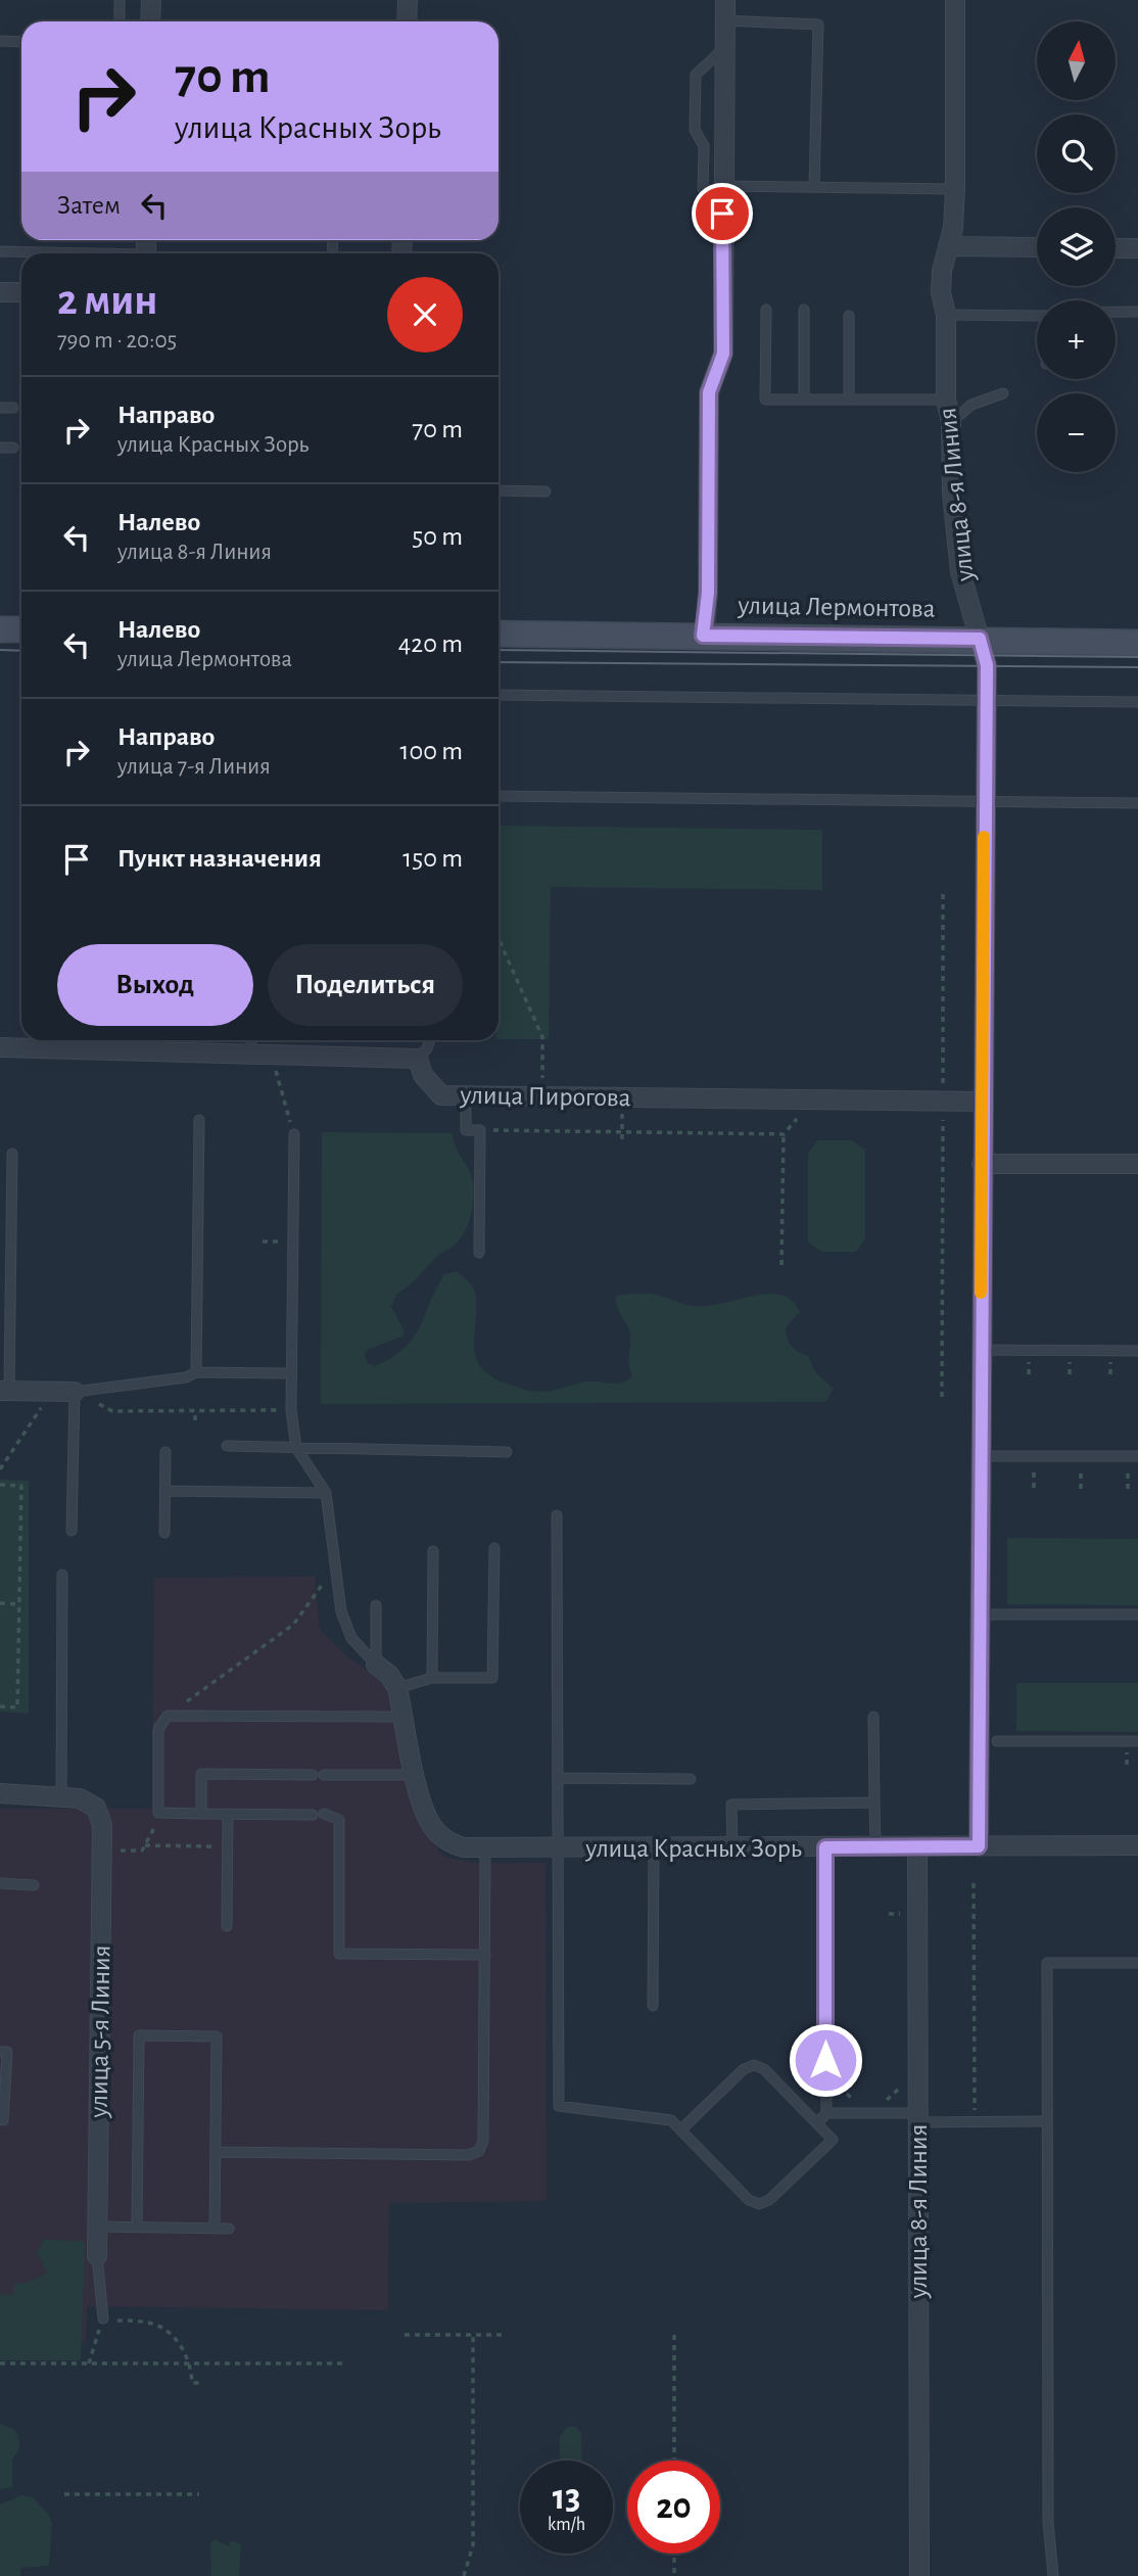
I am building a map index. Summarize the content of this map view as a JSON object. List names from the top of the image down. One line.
{"streets":{"main road":["улица Лермонтова"],"street":["улица 8-я Линия","улица Пирогова","улица Красных Зорь","улица 5-я Линия"]},"crossings":[["улица 8-я Линия","улица Лермонтова"],["улица 8-я Линия","улица Пирогова"],["улица 8-я Линия","улица Красных Зорь"]],"north":"top","page":{"map_buttons":["+","−"],"turn":["70 m","улица Красных Зорь"],"then":"Затем","heading":["2 мин","790 m · 20:05"],"list":[{"name":"Направо","note":"улица Красных Зорь","value":"70 m"},{"name":"Налево","note":"улица 8-я Линия","value":"50 m"},{"name":"Налево","note":"улица Лермонтова","value":"420 m"},{"name":"Направо","note":"улица 7-я Линия","value":"100 m"},{"name":"Пункт назначения","value":"150 m"}],"buttons":["Выход","Поделиться"],"speed":"13 km/h","limit":"20"}}
